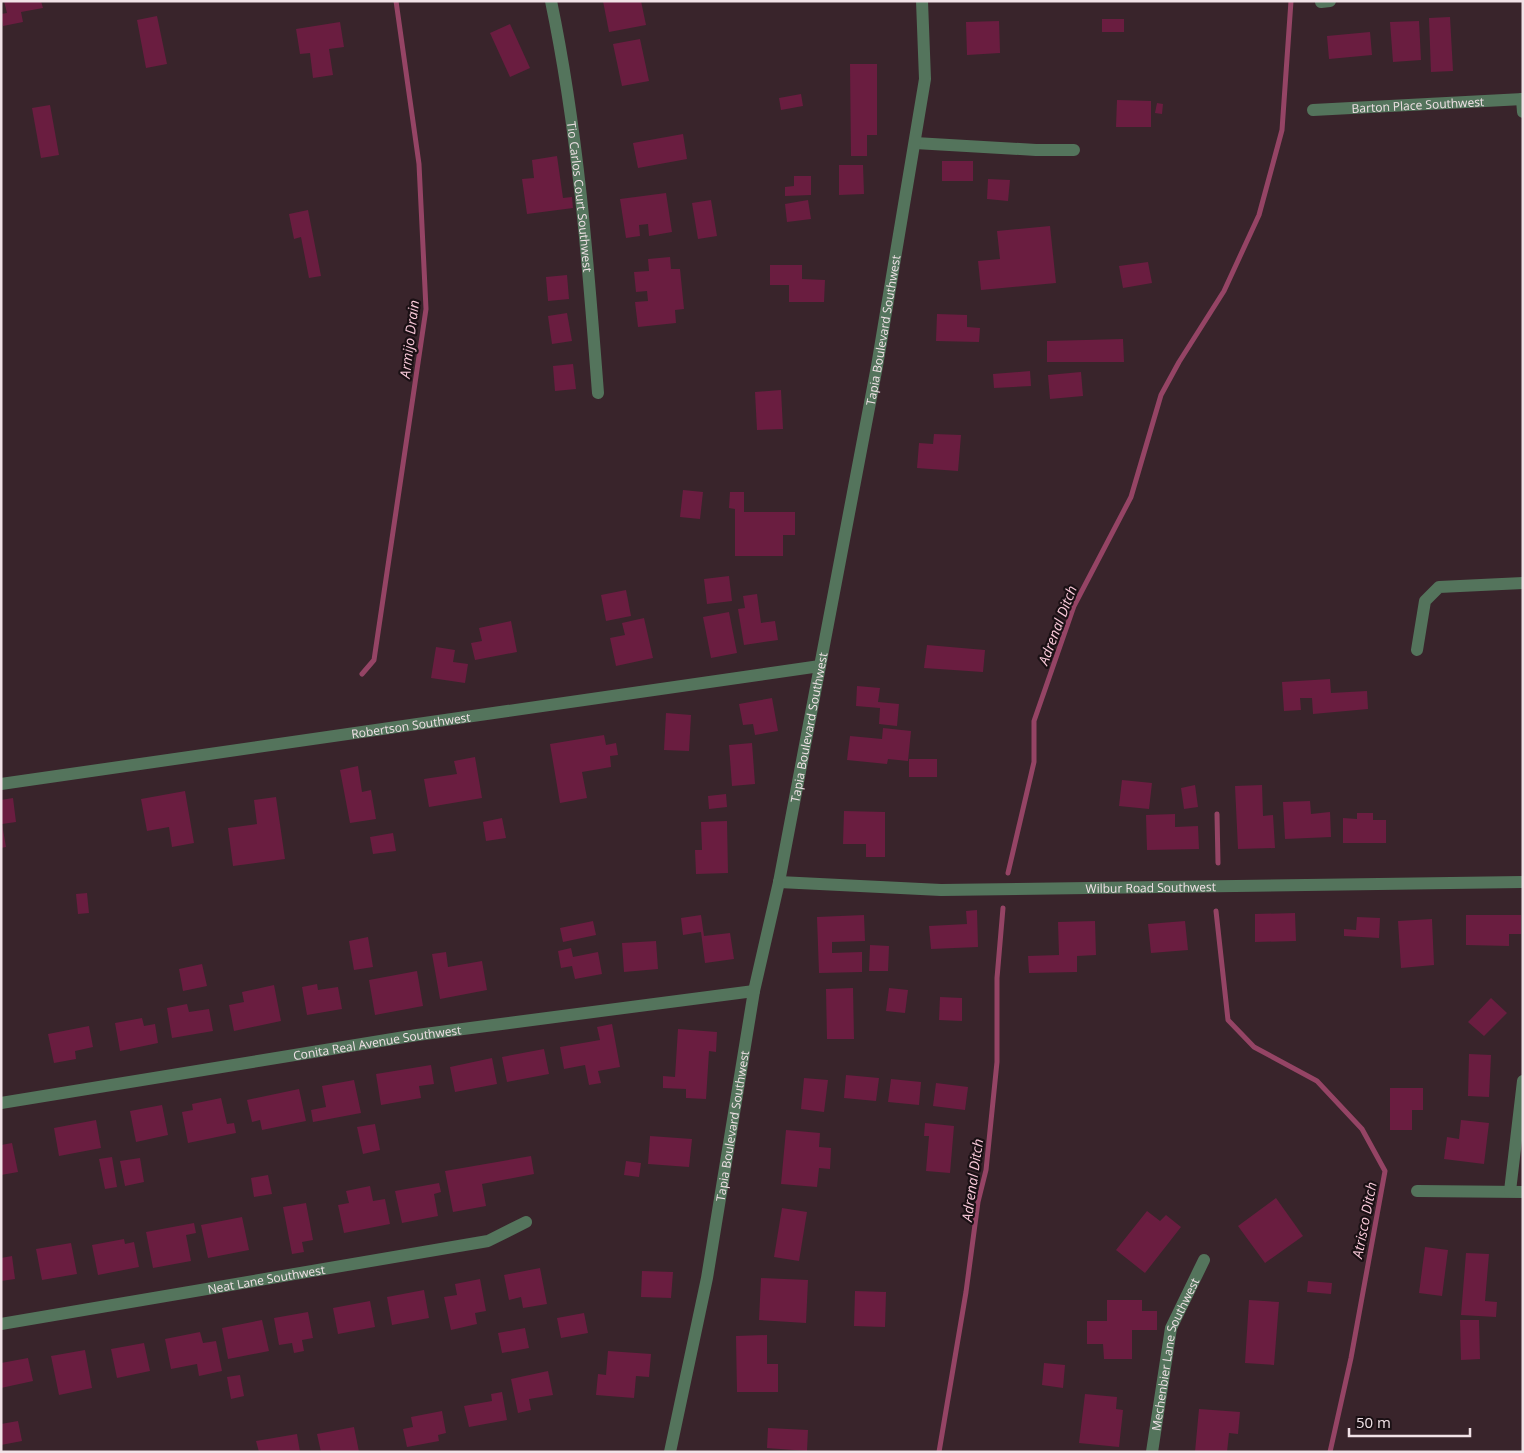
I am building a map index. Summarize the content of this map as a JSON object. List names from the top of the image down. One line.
{"streets":{"street":["Barton Place Southwest","Tio Carlos Court Southwest","Tapia Boulevard Southwest","Robertson Southwest","Wilbur Road Southwest","Conita Real Avenue Southwest","Neat Lane Southwest","Mechenbier Lane Southwest"]},"crossings":[["Tapia Boulevard Southwest","Robertson Southwest"],["Tapia Boulevard Southwest","Wilbur Road Southwest"],["Tapia Boulevard Southwest","Conita Real Avenue Southwest"]],"water":["Armijo Drain","Adrenal Ditch","Atrisco Ditch"],"scale_bar":"50 m"}
